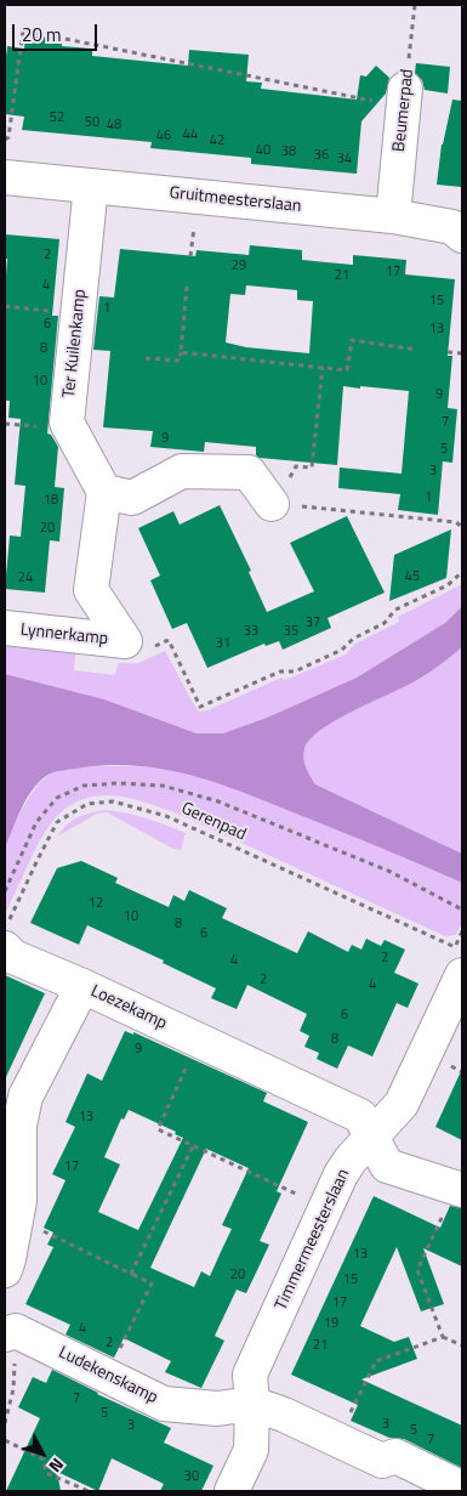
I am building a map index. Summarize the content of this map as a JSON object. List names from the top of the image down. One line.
{"streets":{"street":["Beumerpad","Gruitmeesterslaan","Ter Kuilenkamp","Lynnerkamp","Loezekamp","Timmermeesterslaan","Ludekenskamp"],"path":["Gerenpad"]},"crossings":[["Beumerpad","Gruitmeesterslaan"],["Gruitmeesterslaan","Ter Kuilenkamp"],["Gerenpad","Timmermeesterslaan"],["Loezekamp","Timmermeesterslaan"],["Timmermeesterslaan","Ludekenskamp"]],"house_numbers":["52","50","48","44","46","42","40","38","36","34","2","29","17","21","4","15","1","6","13","8","10","9","7","9","5","3","1","18","20","45","24","37","33","35","31","12","10","8","6","2","4","2","4","6","8","9","13","17","13","20","15","17","19","4","2","21","7","5","3","3","5","7","30"],"scale_bar":"20 m","north":"bottom right"}
